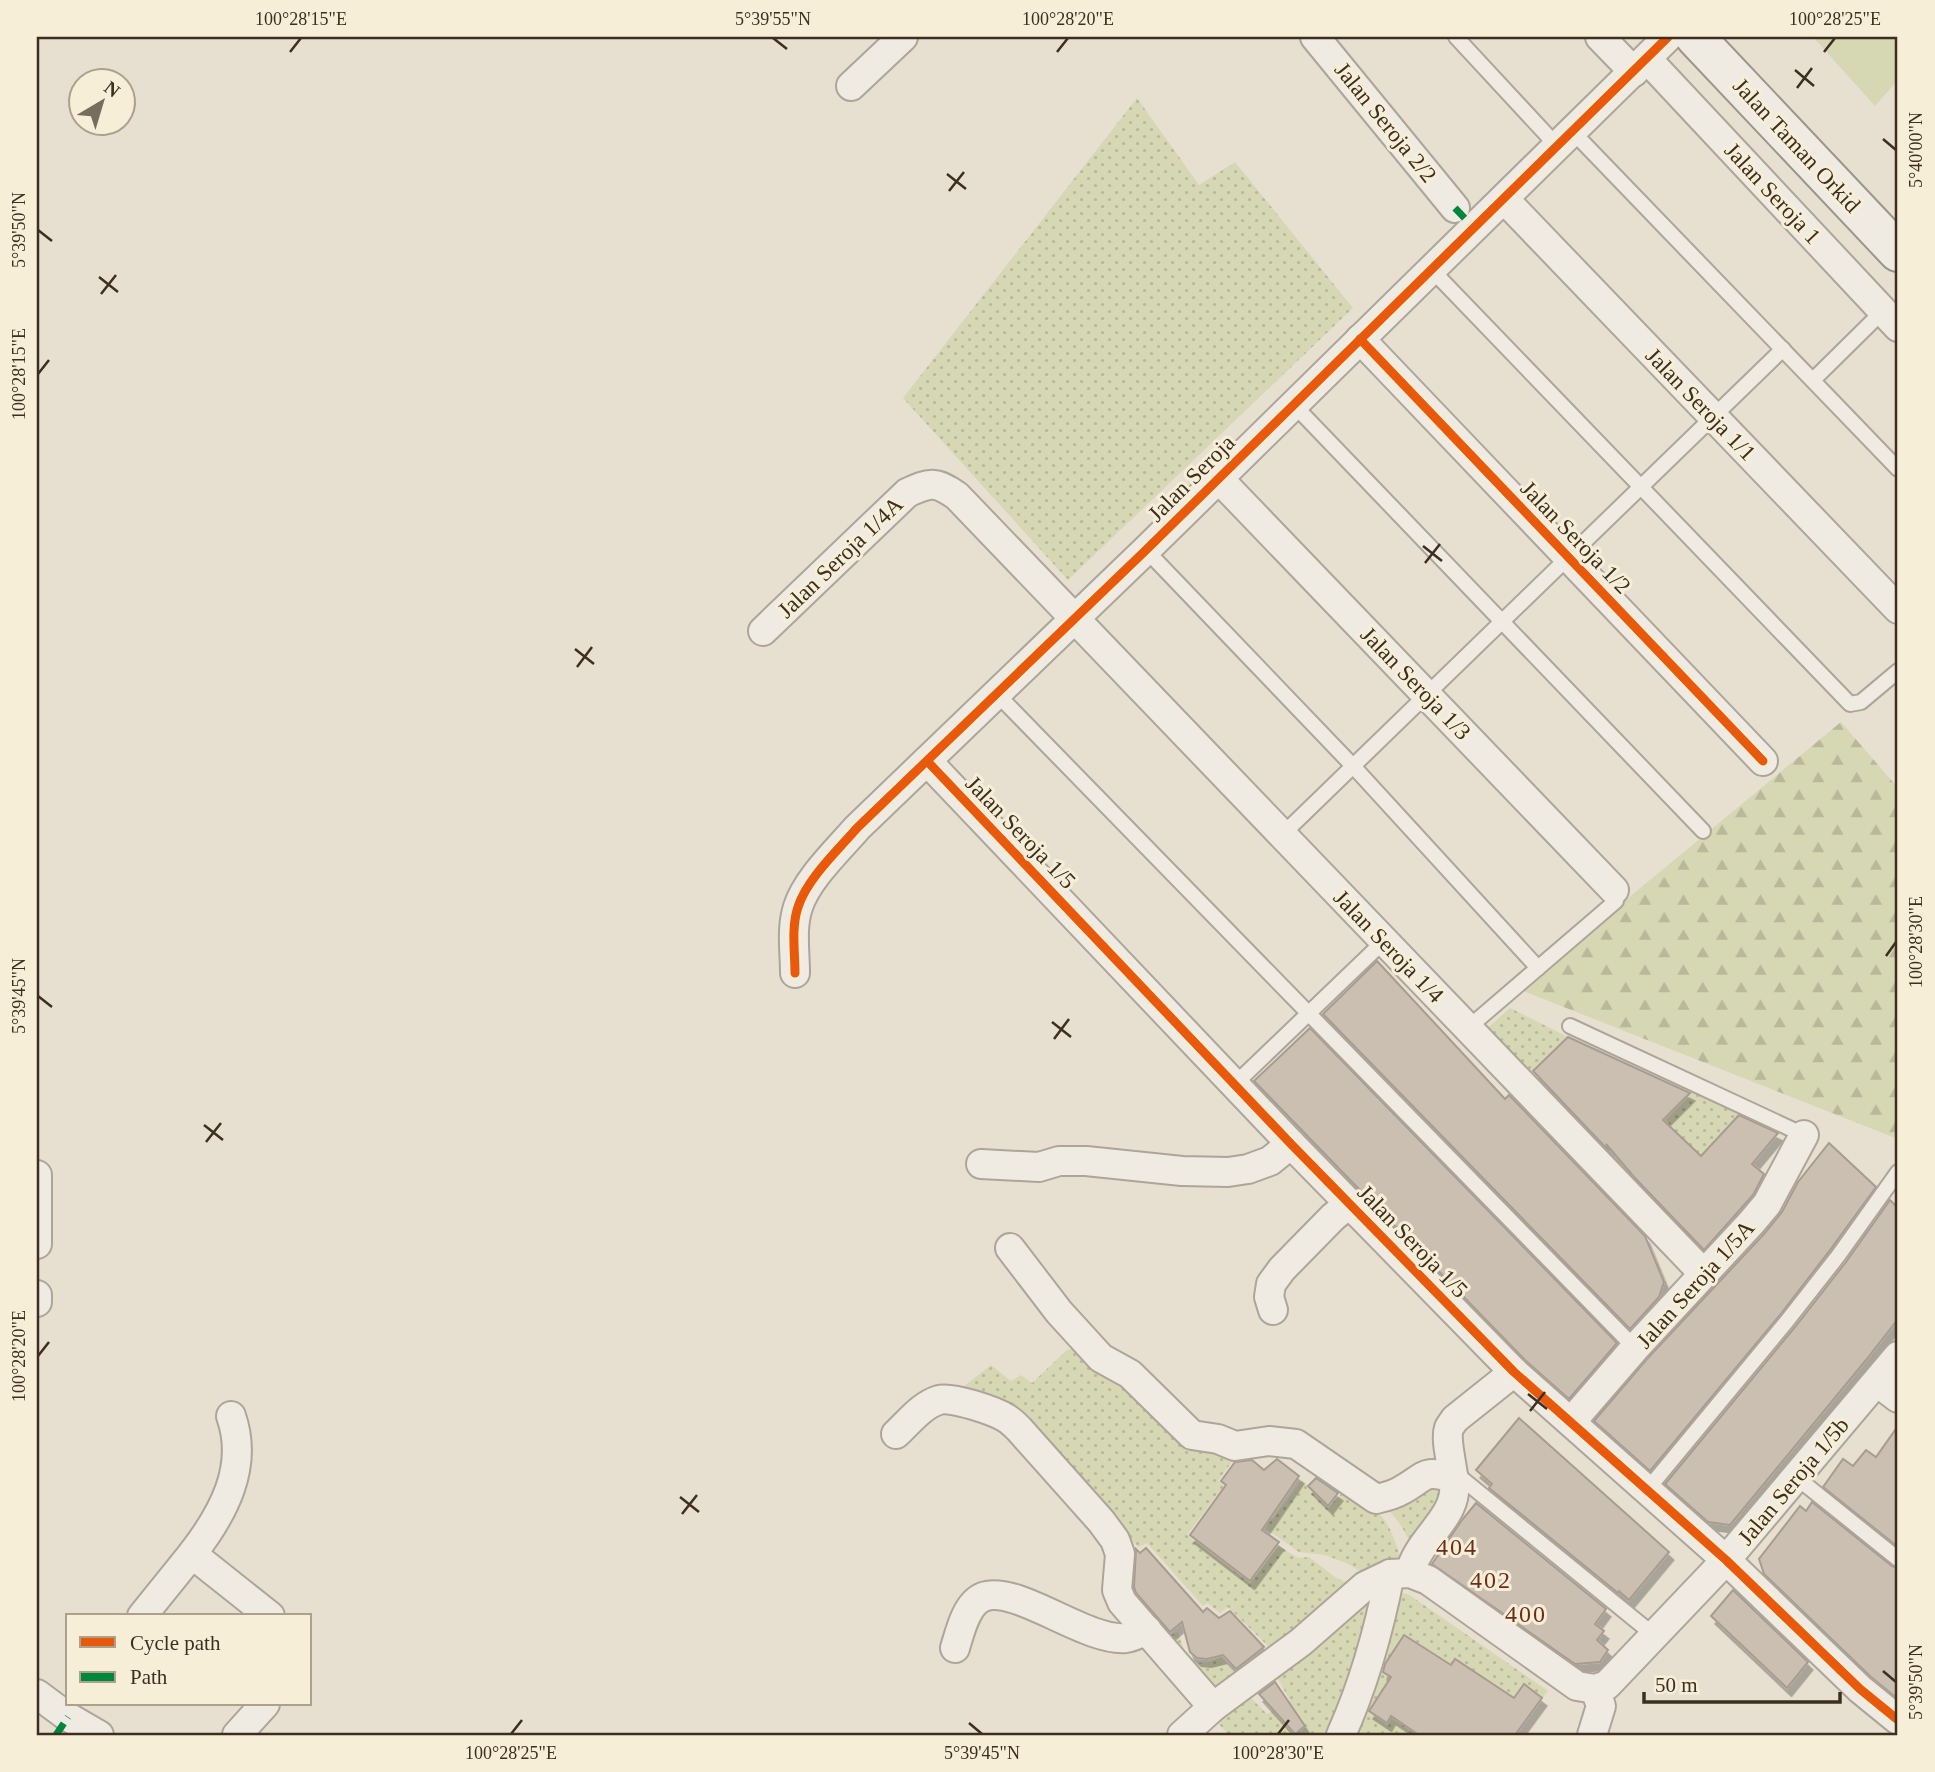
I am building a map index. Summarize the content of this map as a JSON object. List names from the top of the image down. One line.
{"streets":{"main road":["Jalan Taman Orkid"],"street":["Jalan Seroja 2/2","Jalan Seroja 1","Jalan Seroja 1/1","Jalan Seroja","Jalan Seroja 1/2","Jalan Seroja 1/4A","Jalan Seroja 1/3","Jalan Seroja 1/5","Jalan Seroja 1/4","Jalan Seroja 1/5A","Jalan Seroja 1/5b"]},"crossings":[["Jalan Seroja 1","Jalan Seroja"],["Jalan Seroja 1/1","Jalan Seroja"],["Jalan Seroja","Jalan Seroja 1/2"],["Jalan Seroja","Jalan Seroja 1/4A"],["Jalan Seroja","Jalan Seroja 1/3"],["Jalan Seroja","Jalan Seroja 1/5"],["Jalan Seroja","Jalan Seroja 1/4"],["Jalan Seroja 1/4A","Jalan Seroja 1/4"],["Jalan Seroja 1/5","Jalan Seroja 1/5A"],["Jalan Seroja 1/5","Jalan Seroja 1/5b"],["Jalan Seroja 1/4","Jalan Seroja 1/5A"]],"districts":["404","402","400"],"legend":["Cycle path","Path"],"scale_bar":"50 m","north":"top right","coordinates":["100°28'15\"E","5°39'55\"N","100°28'20\"E","100°28'25\"E","5°40'00\"N","5°39'50\"N","100°28'30\"E","5°39'45\"N"]}
